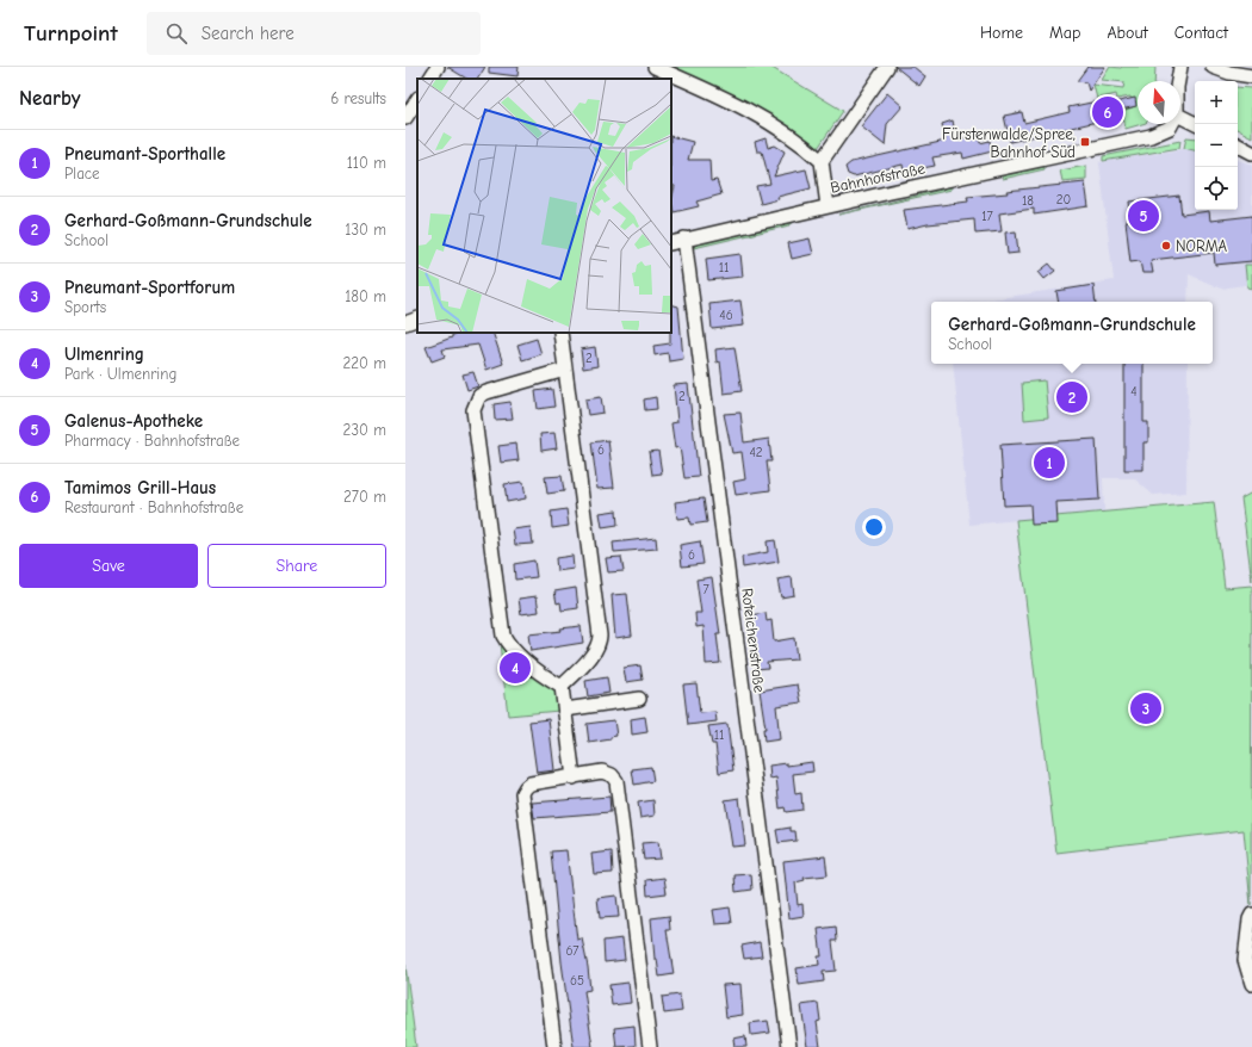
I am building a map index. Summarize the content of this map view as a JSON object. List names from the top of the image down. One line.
{"streets":{"street":["Bahnhofstraße","Roteichenstraße"]},"crossings":[["Bahnhofstraße","Roteichenstraße"]],"places":{"transit":["Fürstenwalde/Spree, Bahnhof Süd"],"other":["NORMA"]},"house_numbers":["20","18","17","11","46","2","4","2","6","42","6","7","11","67","65"],"north":"top","page":{"header":"Turnpoint","search":"Search here","nav":["Home","Map","About","Contact"],"heading":["Nearby","6 results"],"map_buttons":["+","−"],"pins":["6","5","2","1","4","3"],"list":[{"mark":"1","name":"Pneumant-Sporthalle","note":"Place","value":"110 m"},{"mark":"2","name":"Gerhard-Goßmann-Grundschule","note":"School","value":"130 m"},{"mark":"3","name":"Pneumant-Sportforum","note":"Sports","value":"180 m"},{"mark":"4","name":"Ulmenring","note":"Park · Ulmenring","value":"220 m"},{"mark":"5","name":"Galenus-Apotheke","note":"Pharmacy · Bahnhofstraße","value":"230 m"},{"mark":"6","name":"Tamimos Grill-Haus","note":"Restaurant · Bahnhofstraße","value":"270 m"}],"popup":["Gerhard-Goßmann-Grundschule","School"],"buttons":["Save","Share"]}}
